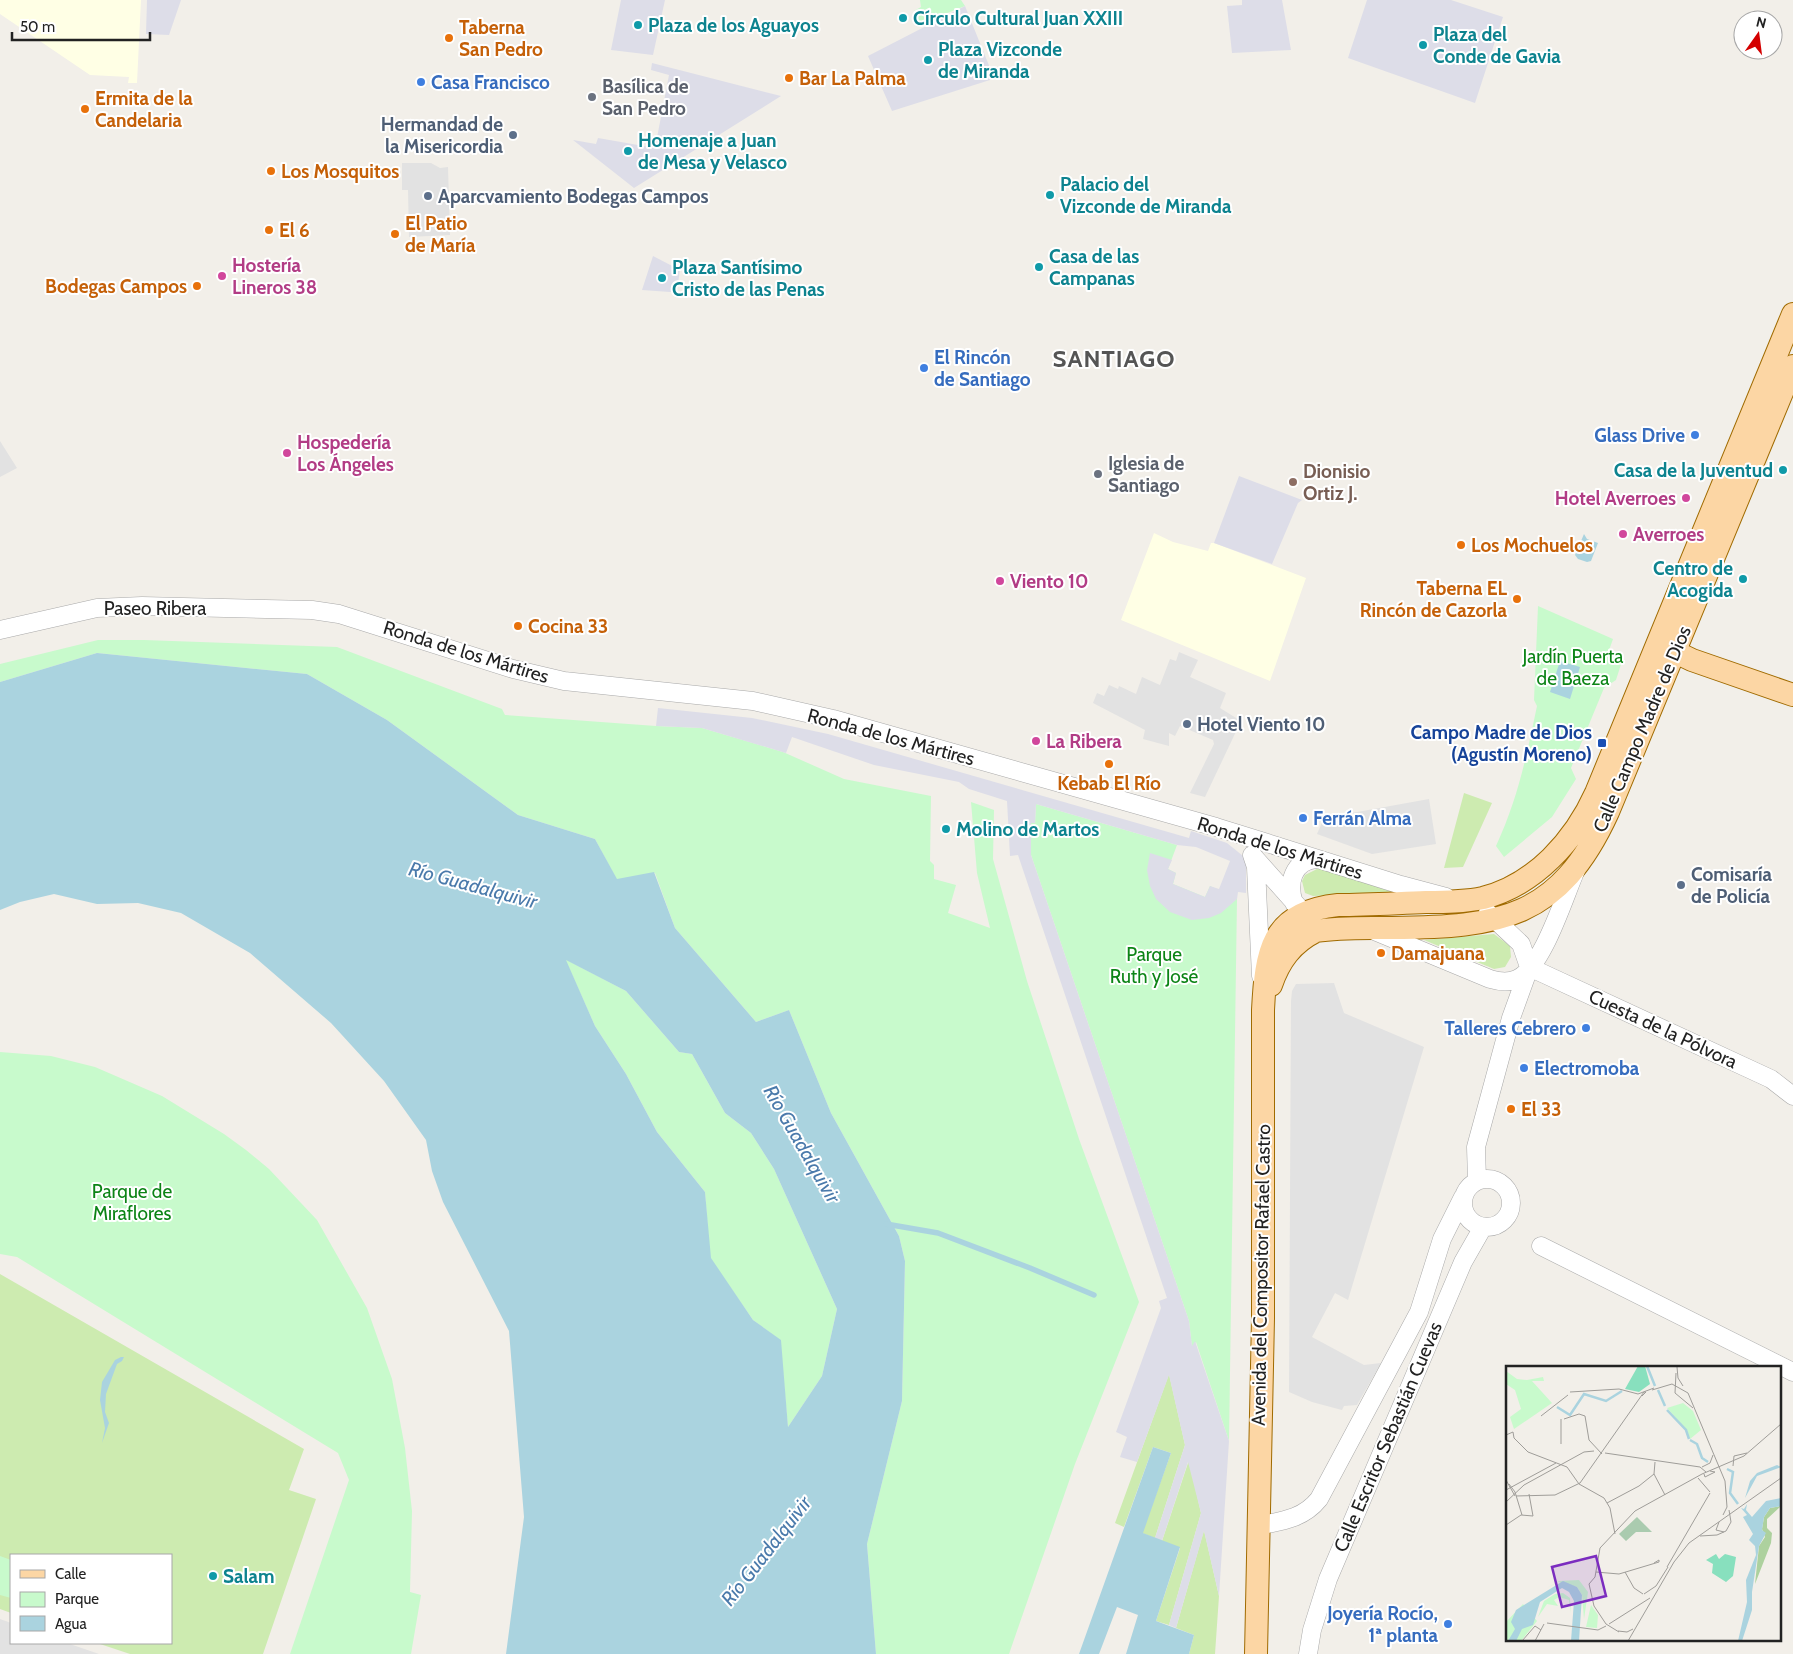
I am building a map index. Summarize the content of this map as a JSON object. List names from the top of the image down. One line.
{"streets":{"main road":["Calle Campo Madre de Dios","Avenida del Compositor Rafael Castro"],"street":["Paseo Ribera","Ronda de los Mártires","Cuesta de la Pólvora","Calle Escritor Sebastián Cuevas"]},"crossings":[["Paseo Ribera","Ronda de los Mártires"],["Ronda de los Mártires","Calle Campo Madre de Dios"],["Ronda de los Mártires","Cuesta de la Pólvora"],["Calle Campo Madre de Dios","Cuesta de la Pólvora"],["Calle Campo Madre de Dios","Avenida del Compositor Rafael Castro"],["Avenida del Compositor Rafael Castro","Calle Escritor Sebastián Cuevas"]],"districts":["SANTIAGO"],"water":["Río Guadalquivir"],"parks":["Jardín Puerta de Baeza","Parque Ruth y José","Parque de Miraflores"],"places":{"other":["Círculo Cultural Juan XXIII","Plaza de los Aguayos","Taberna San Pedro","Plaza del Conde de Gavia","Plaza Vizconde de Miranda","Bar La Palma","Casa Francisco","Basílica de San Pedro","Ermita de la Candelaria","Hermandad de la Misericordia","Homenaje a Juan de Mesa y Velasco","Los Mosquitos","Palacio del Vizconde de Miranda","Aparcvamiento Bodegas Campos","El 6","El Patio de María","Casa de las Campanas","Hostería Lineros 38","Plaza Santísimo Cristo de las Penas","Bodegas Campos","El Rincón de Santiago","Glass Drive","Hospedería Los Ángeles","Casa de la Juventud","Iglesia de Santiago","Dionisio Ortiz J.","Hotel Averroes","Averroes","Los Mochuelos","Centro de Acogida","Viento 10","Taberna EL Rincón de Cazorla","Cocina 33","Hotel Viento 10","La Ribera","Kebab El Río","Ferrán Alma","Molino de Martos","Comisaría de Policía","Damajuana","Talleres Cebrero","Electromoba","El 33","Salam","Joyería Rocío, 1ª planta"],"transit":["Campo Madre de Dios (Agustín Moreno)"]},"legend":["Calle","Parque","Agua"],"scale_bar":"50 m","north":"top"}
